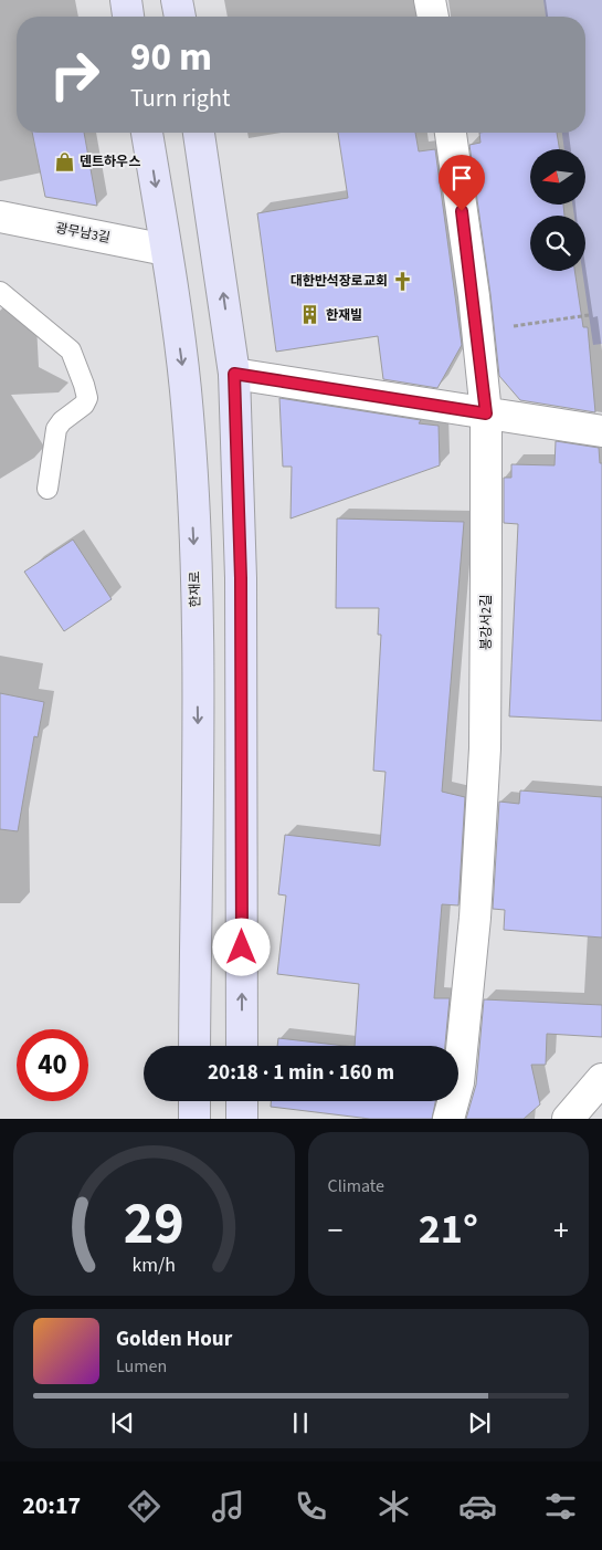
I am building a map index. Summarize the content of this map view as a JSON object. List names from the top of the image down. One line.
{"streets":{"street":["광무남3길","한재로","봉강서2길"]},"crossings":[["광무남3길","한재로"]],"places":{"shop":["덴트하우스"],"church":["대한반석장로교회"],"building":["한재빌"]},"north":"left","page":{"turn":["90 m","Turn right"],"limit":"40","trip":"20:18 · 1 min · 160 m","tile":"Climate","heat":["−","21°","+"],"song":["Golden Hour","Lumen"],"tabs":"20:17","gauge":["29","km/h"]}}
